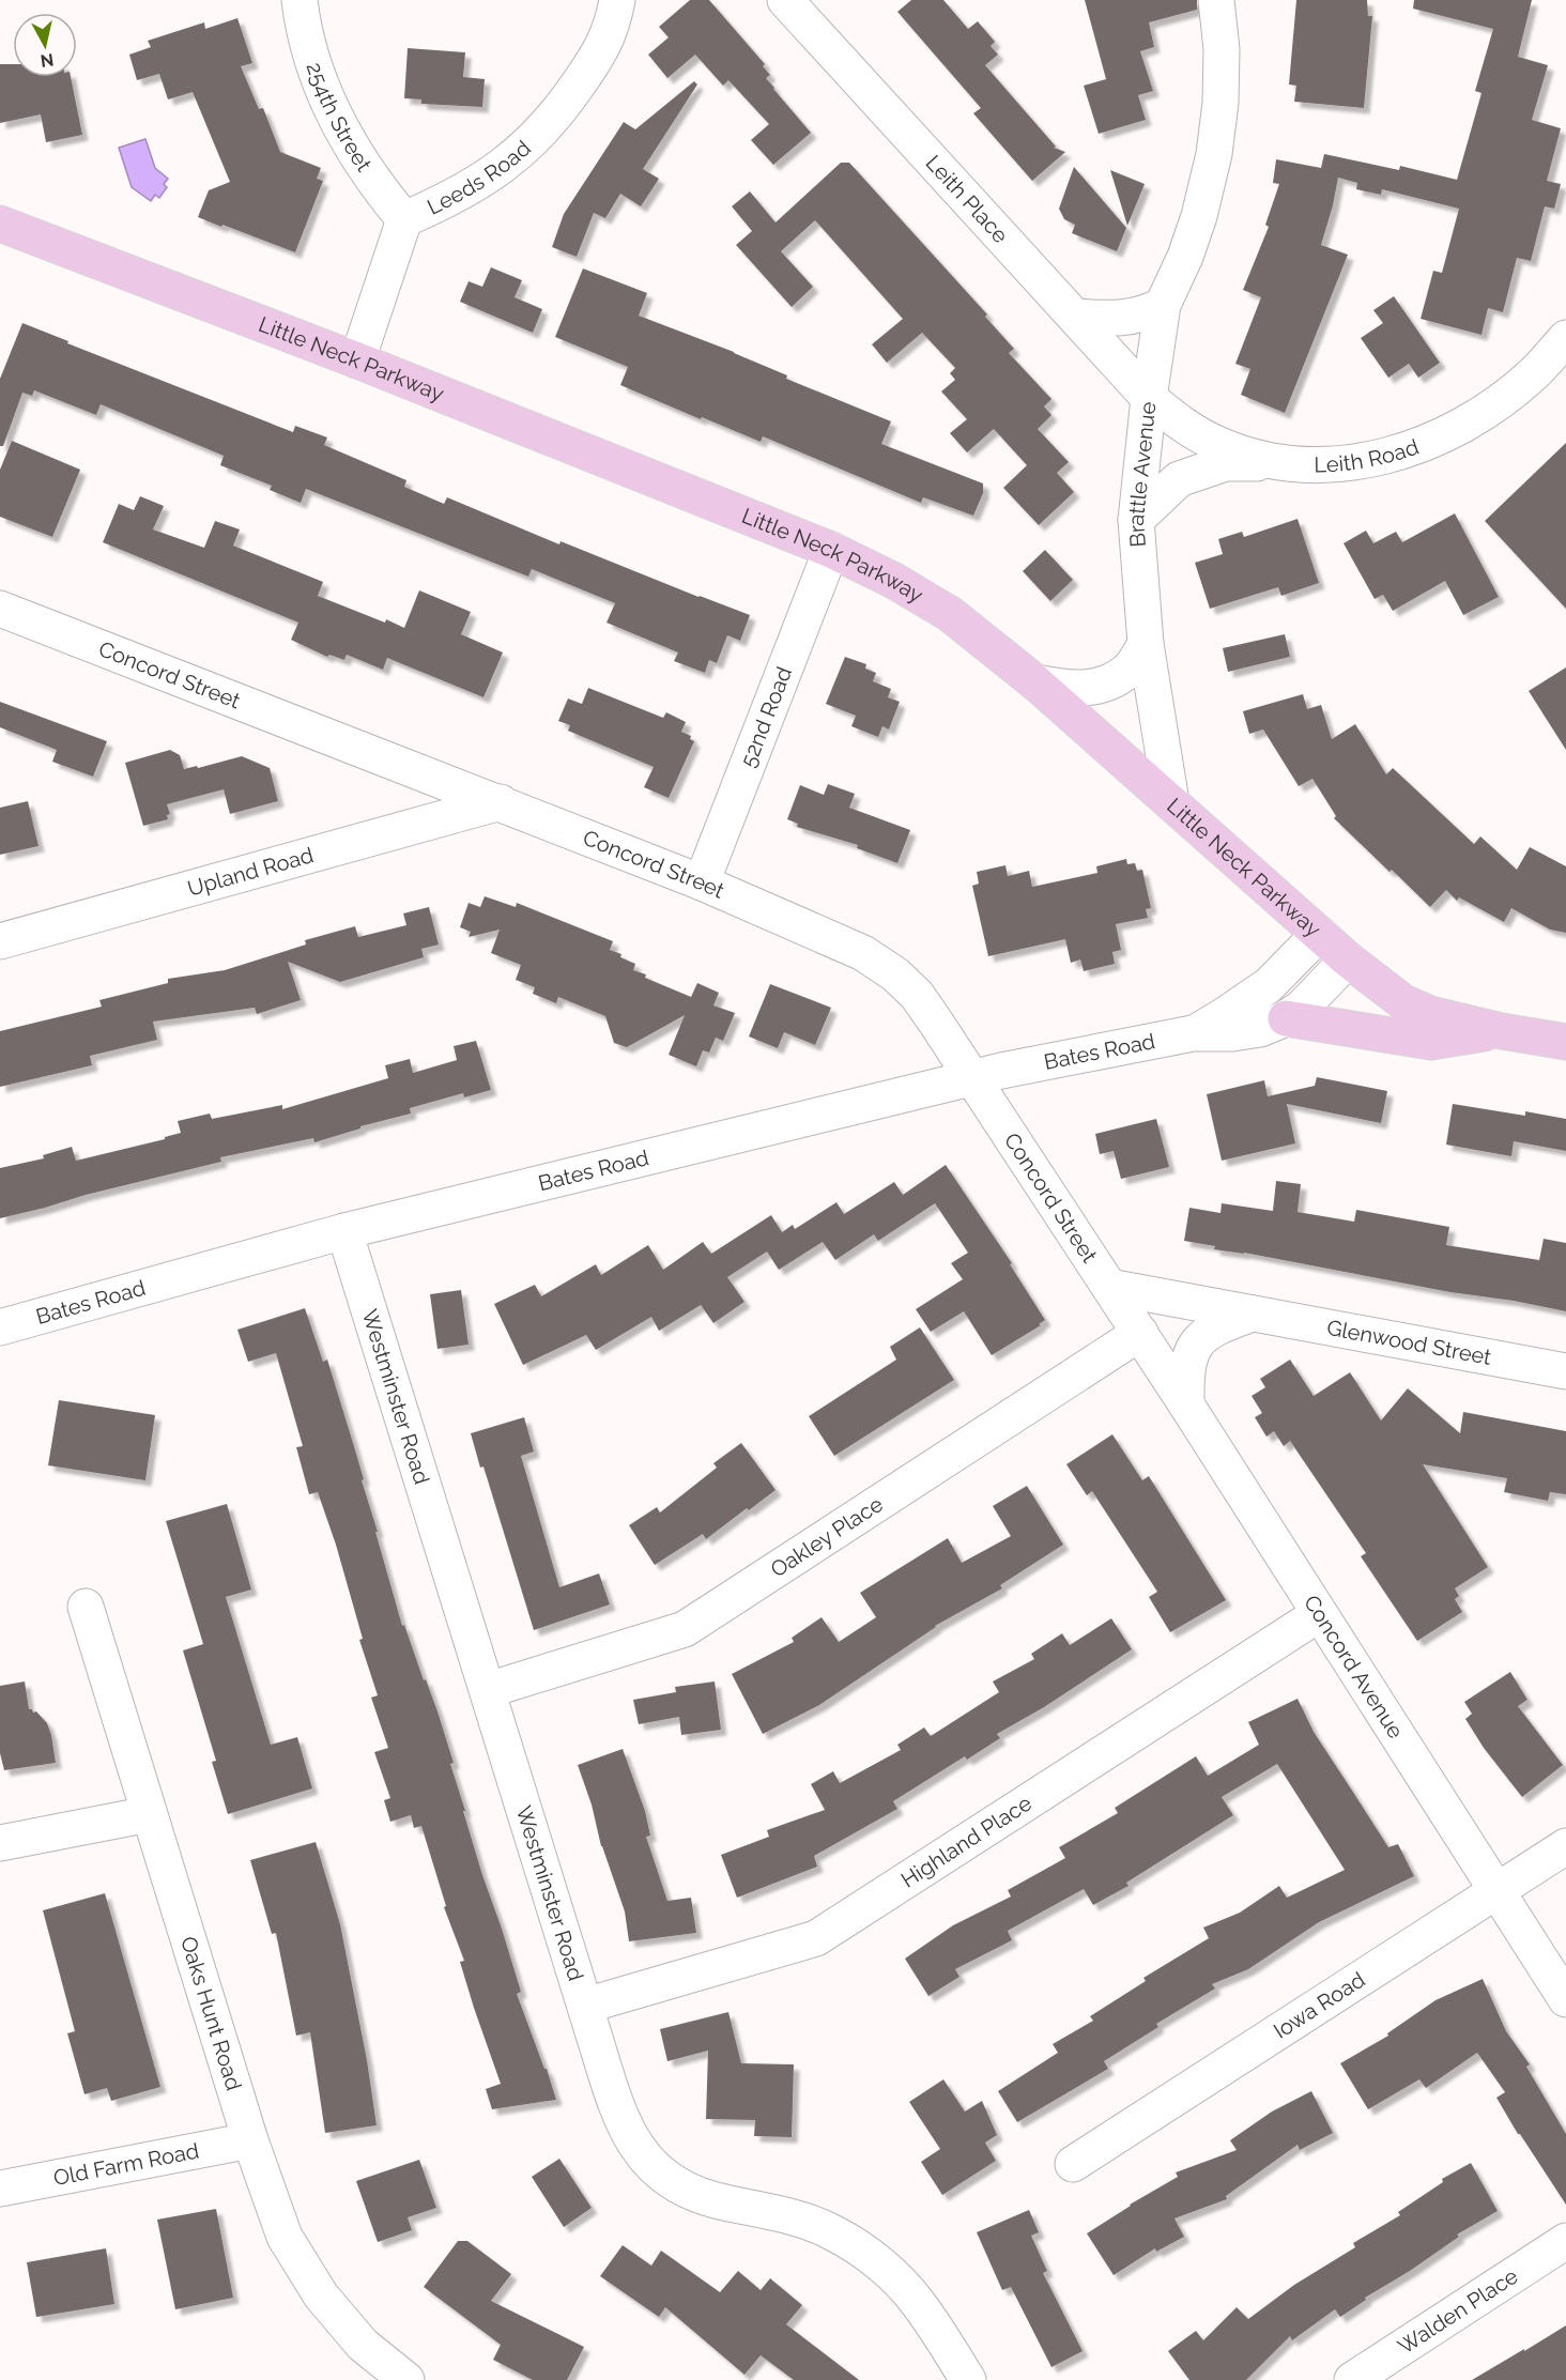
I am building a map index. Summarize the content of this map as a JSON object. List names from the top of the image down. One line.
{"streets":{"main road":["Little Neck Parkway"],"street":["254th Street","Leeds Road","Leith Place","Leith Road","Brattle Avenue","Concord Street","52nd Road","Upland Road","Bates Road","Glenwood Street","Westminster Road","Oakley Place","Concord Avenue","Highland Place","Iowa Road","Oaks Hunt Road","Old Farm Road","Walden Place"]},"crossings":[["254th Street","Leeds Road"],["Leeds Road","Little Neck Parkway"],["Leith Place","Leith Road"],["Leith Place","Brattle Avenue"],["Little Neck Parkway","Brattle Avenue"],["Little Neck Parkway","52nd Road"],["Little Neck Parkway","Bates Road"],["Leith Road","Brattle Avenue"],["Concord Street","52nd Road"],["Concord Street","Upland Road"],["Concord Street","Bates Road"],["Concord Street","Glenwood Street"],["Concord Street","Oakley Place"],["Concord Street","Concord Avenue"],["Bates Road","Westminster Road"],["Westminster Road","Oakley Place"],["Westminster Road","Highland Place"],["Oakley Place","Concord Avenue"],["Concord Avenue","Highland Place"],["Concord Avenue","Iowa Road"],["Oaks Hunt Road","Old Farm Road"]],"north":"bottom"}
